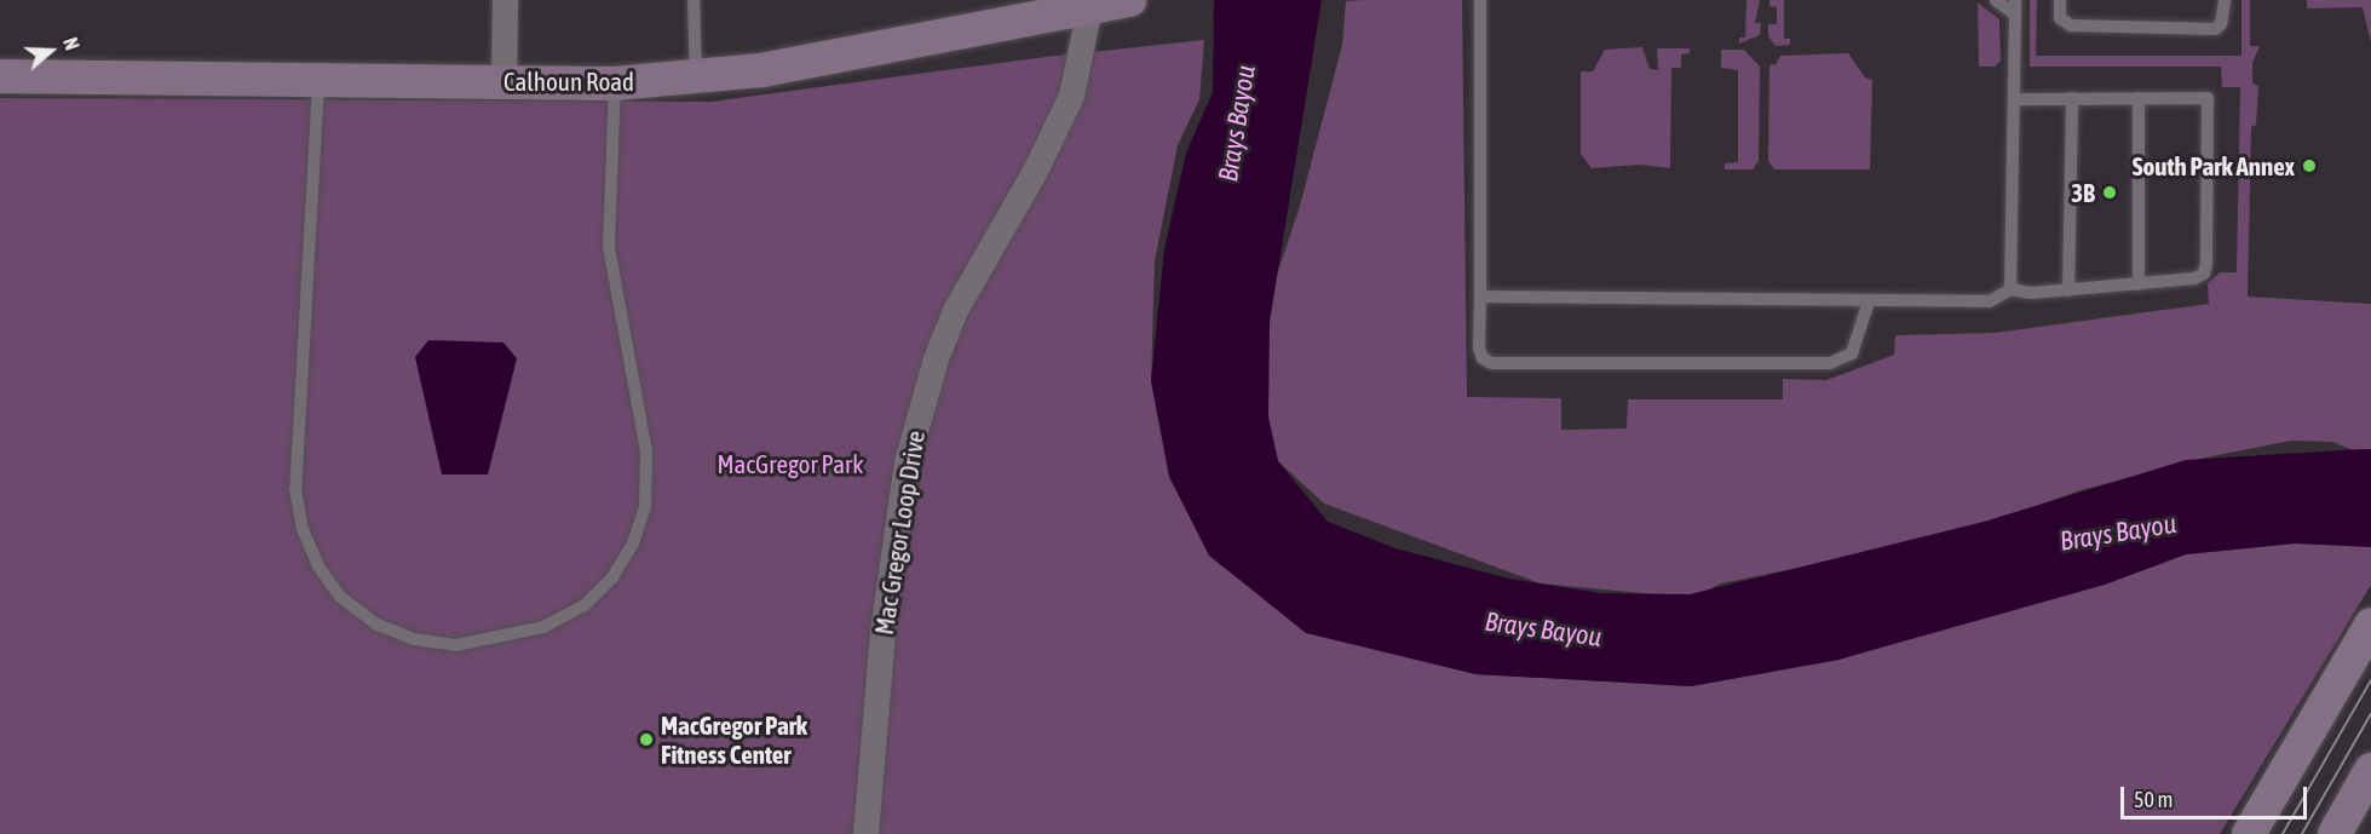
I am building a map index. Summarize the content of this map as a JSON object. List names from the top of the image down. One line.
{"streets":{"street":["Calhoun Road","Mac Gregor Loop Drive"]},"crossings":[["Calhoun Road","Mac Gregor Loop Drive"]],"water":["Brays Bayou"],"parks":["MacGregor Park"],"places":["South Park Annex","3B","MacGregor Park Fitness Center"],"scale_bar":"50 m","north":"right"}
